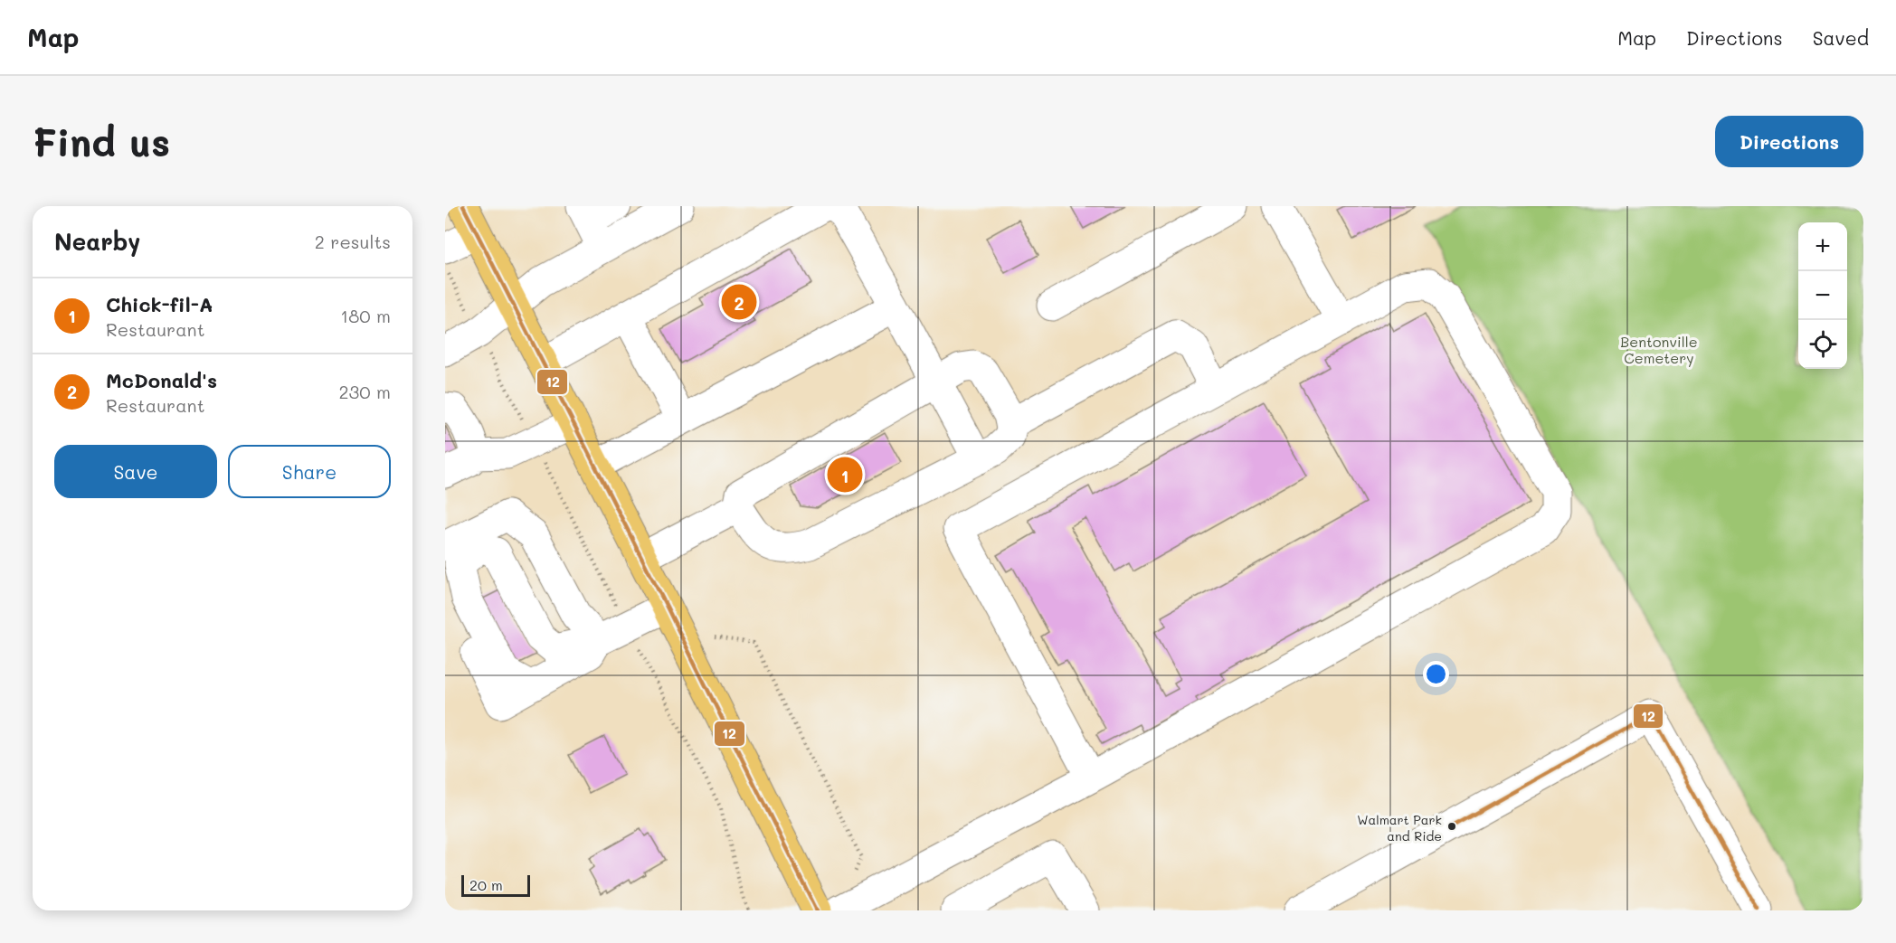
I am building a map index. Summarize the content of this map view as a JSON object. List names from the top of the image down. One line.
{"parks":["Bentonville Cemetery"],"places":["Walmart Park and Ride"],"lines":["transit line 12"],"scale_bar":"20 m","page":{"header":"Map","nav":["Map","Directions","Saved"],"buttons":["Directions",["Save","Share"]],"title":"Find us","heading":["Nearby","2 results"],"map_buttons":["+","−"],"list":[{"mark":"1","name":"Chick-fil-A","note":"Restaurant","value":"180 m"},{"mark":"2","name":"McDonald's","note":"Restaurant","value":"230 m"}],"pins":["2","1"],"scale":"20 m"}}
